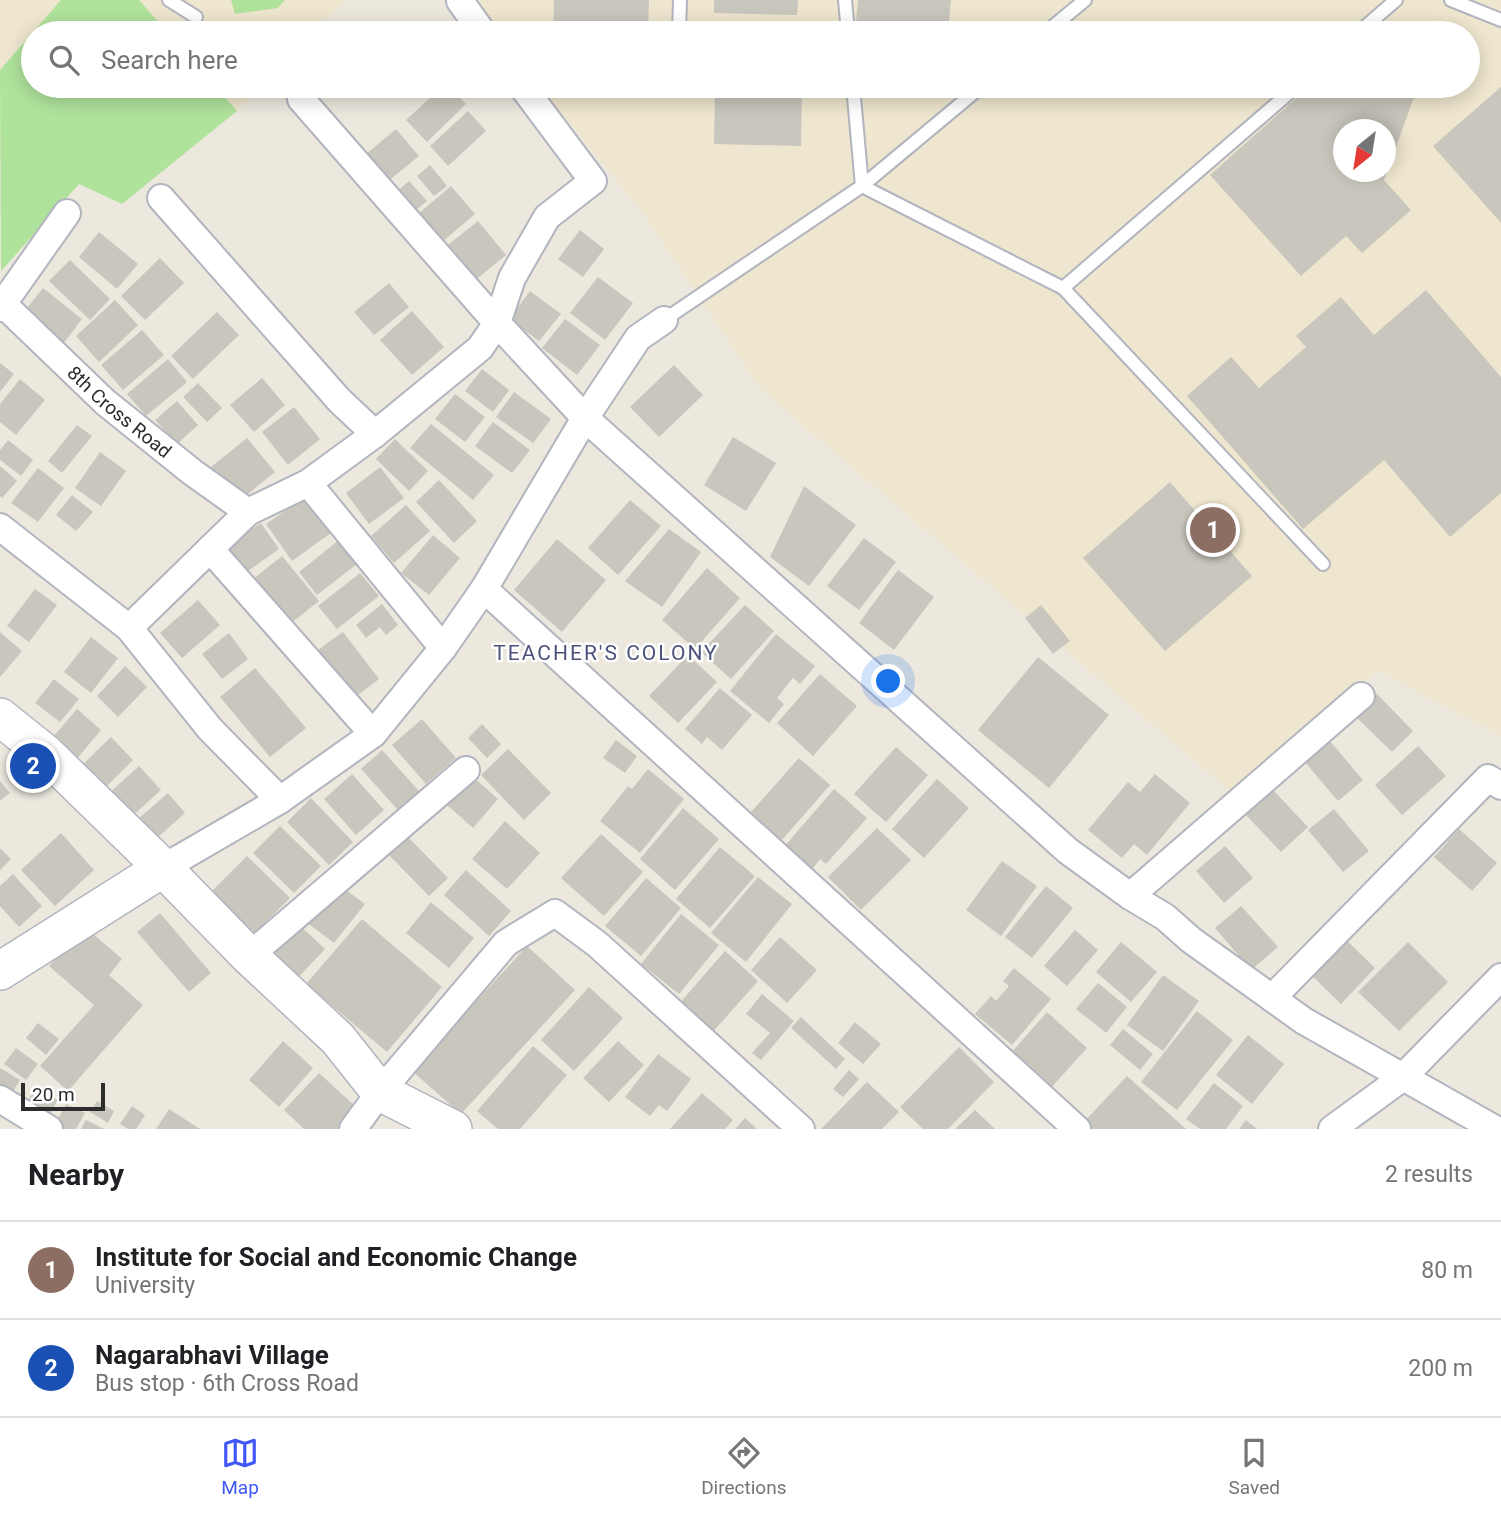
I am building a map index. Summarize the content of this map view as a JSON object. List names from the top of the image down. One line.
{"streets":{"street":["8th Cross Road"]},"districts":["TEACHER'S COLONY"],"scale_bar":"20 m","north":"bottom left","page":{"search":"Search here","pins":["1","2"],"scale":"20 m","heading":["Nearby","2 results"],"list":[{"mark":"1","name":"Institute for Social and Economic Change","note":"University","value":"80 m"},{"mark":"2","name":"Nagarabhavi Village","note":"Bus stop · 6th Cross Road","value":"200 m"}],"nav":["Map","Directions","Saved"]}}
